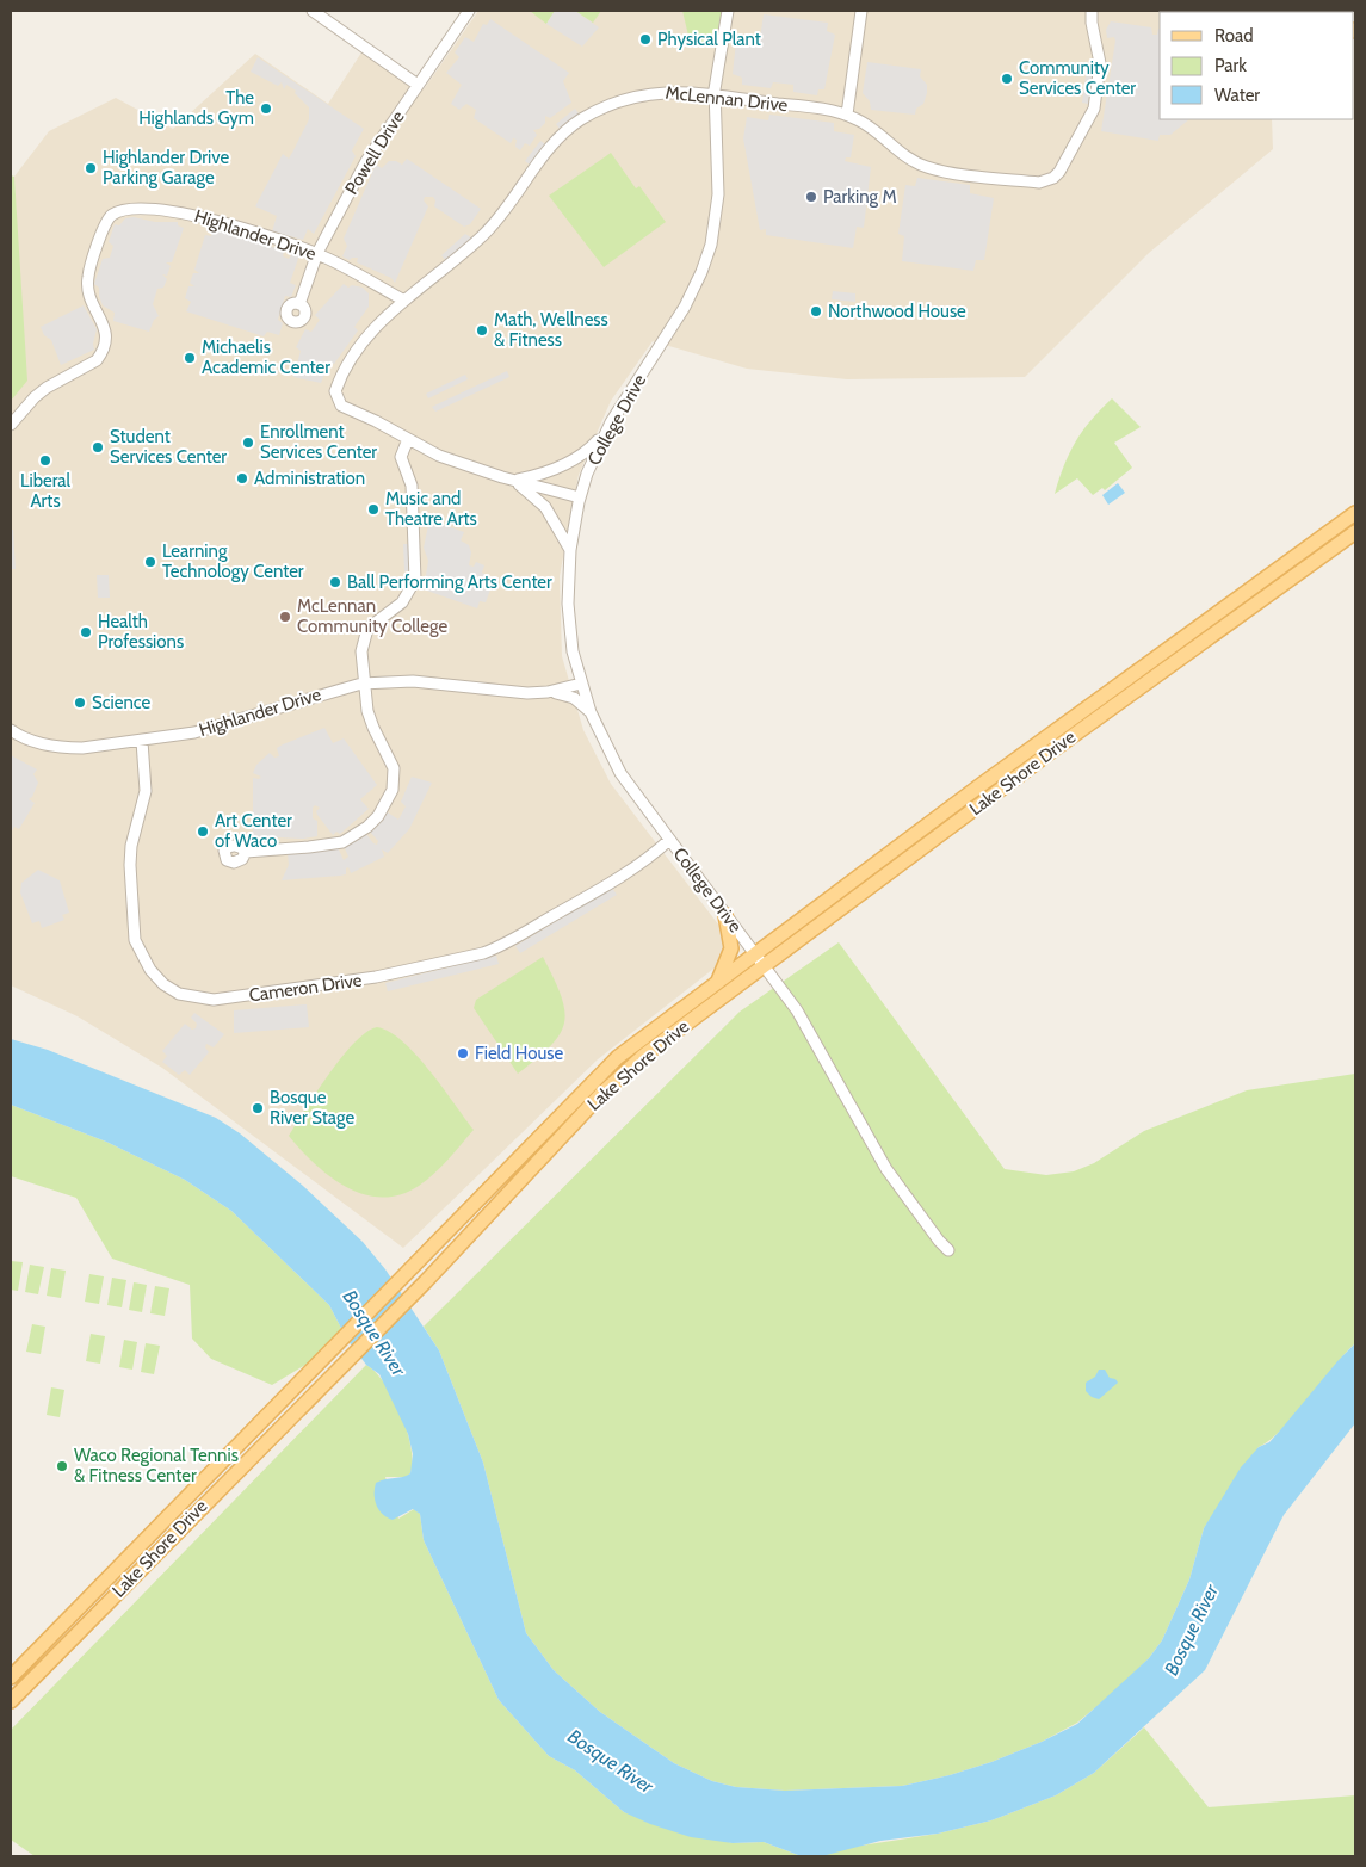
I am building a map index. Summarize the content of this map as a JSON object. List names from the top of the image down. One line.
{"streets":{"main road":["Lake Shore Drive"],"street":["McLennan Drive","Powell Drive","Highlander Drive","College Drive","Cameron Drive"]},"crossings":[["McLennan Drive","Highlander Drive"],["McLennan Drive","College Drive"],["Powell Drive","Highlander Drive"],["Highlander Drive","College Drive"],["Highlander Drive","Cameron Drive"],["College Drive","Lake Shore Drive"],["College Drive","Cameron Drive"]],"water":["Bosque River"],"places":["Physical Plant","Community Services Center","The Highlands Gym","Highlander Drive Parking Garage","Parking M","Northwood House","Math, Wellness & Fitness","Michaelis Academic Center","Enrollment Services Center","Student Services Center","Liberal Arts","Administration","Music and Theatre Arts","Learning Technology Center","Ball Performing Arts Center","McLennan Community College","Health Professions","Science","Art Center of Waco","Field House","Bosque River Stage","Waco Regional Tennis & Fitness Center"],"legend":["Road","Park","Water"]}
